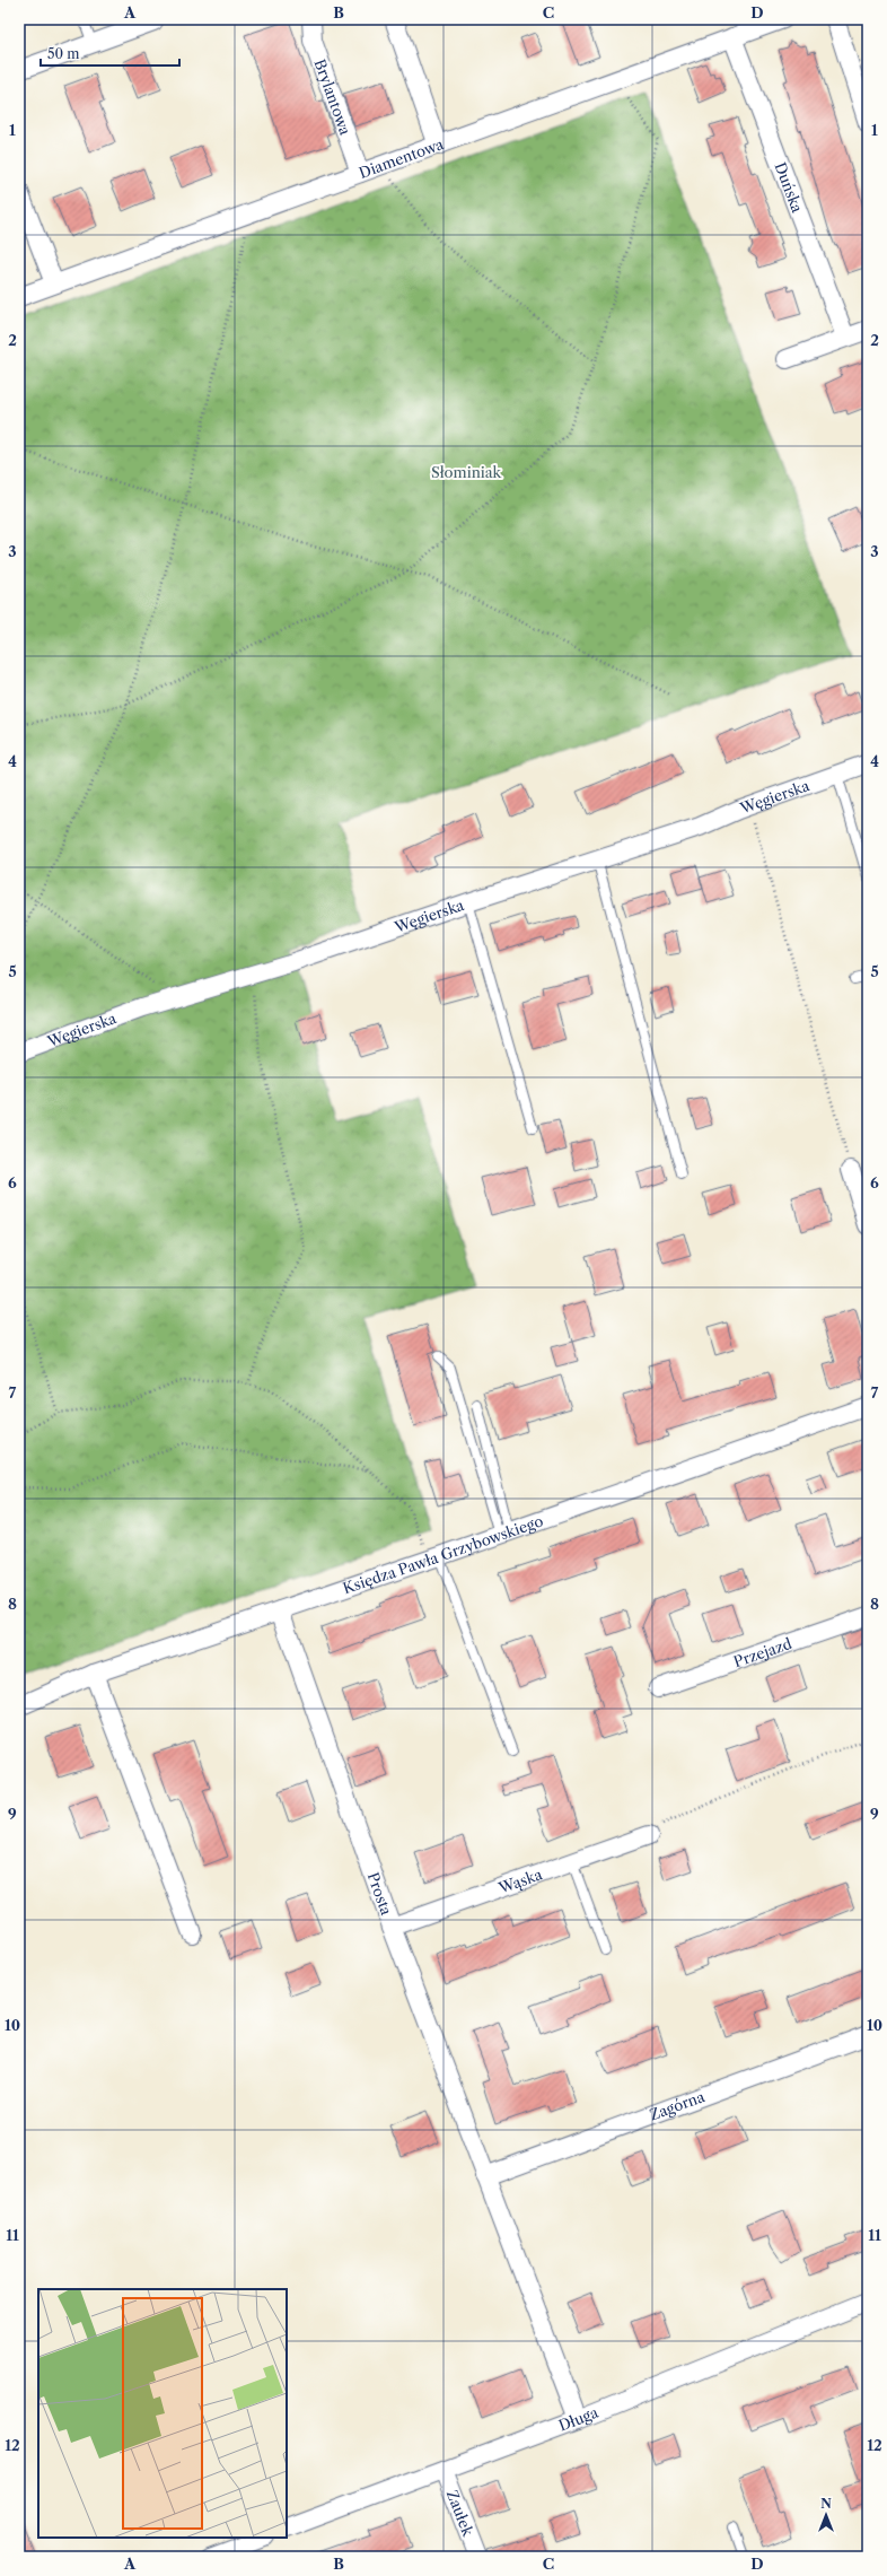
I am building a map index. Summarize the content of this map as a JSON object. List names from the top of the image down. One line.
{"streets":{"street":["Brylantowa","Diamentowa","Duńska","Węgierska","Księdza Pawła Grzybowskiego","Przejazd","Wąska","Prosta","Zagórna","Długa","Zaułek"]},"crossings":[["Brylantowa","Diamentowa"],["Diamentowa","Duńska"],["Księdza Pawła Grzybowskiego","Prosta"],["Wąska","Prosta"],["Prosta","Zagórna"],["Prosta","Długa"],["Długa","Zaułek"]],"parks":["Słominiak"],"scale_bar":"50 m","north":"top","grid":{"columns":["A","B","C","D"],"rows":["1","2","3","4","5","6","7","8","9","10","11","12"]}}
